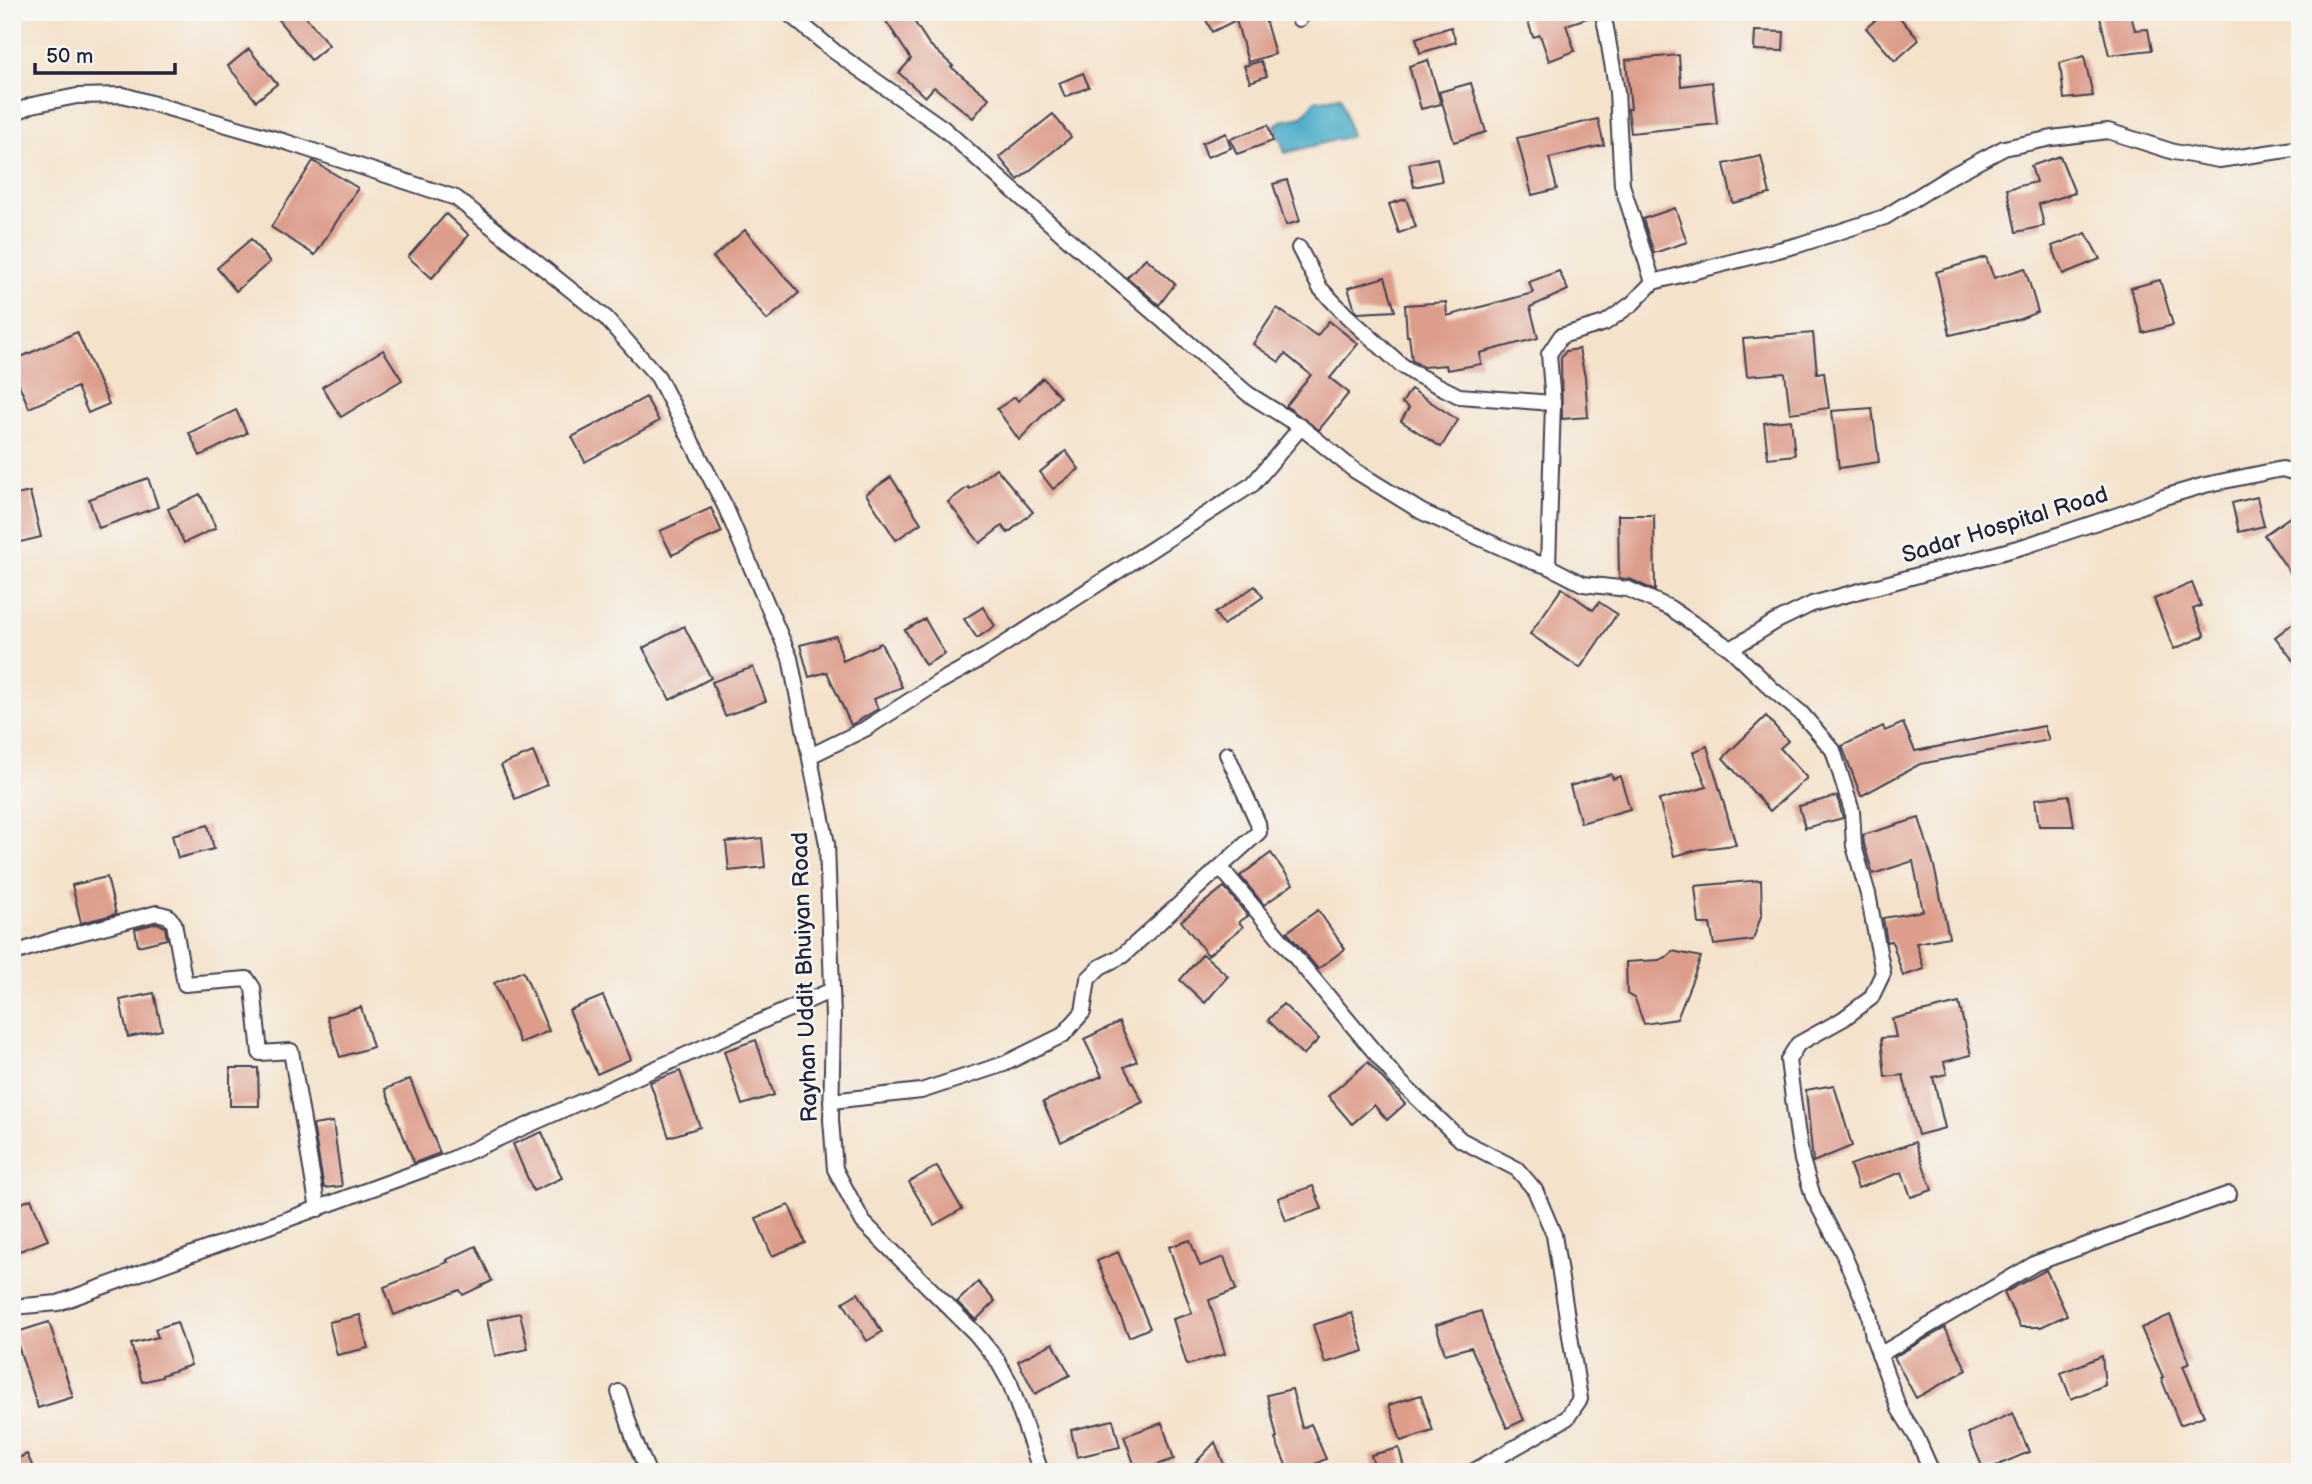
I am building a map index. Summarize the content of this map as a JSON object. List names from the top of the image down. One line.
{"streets":{"street":["Sadar Hospital Road","Rayhan Uddit Bhuiyan Road"]},"scale_bar":"50 m"}
